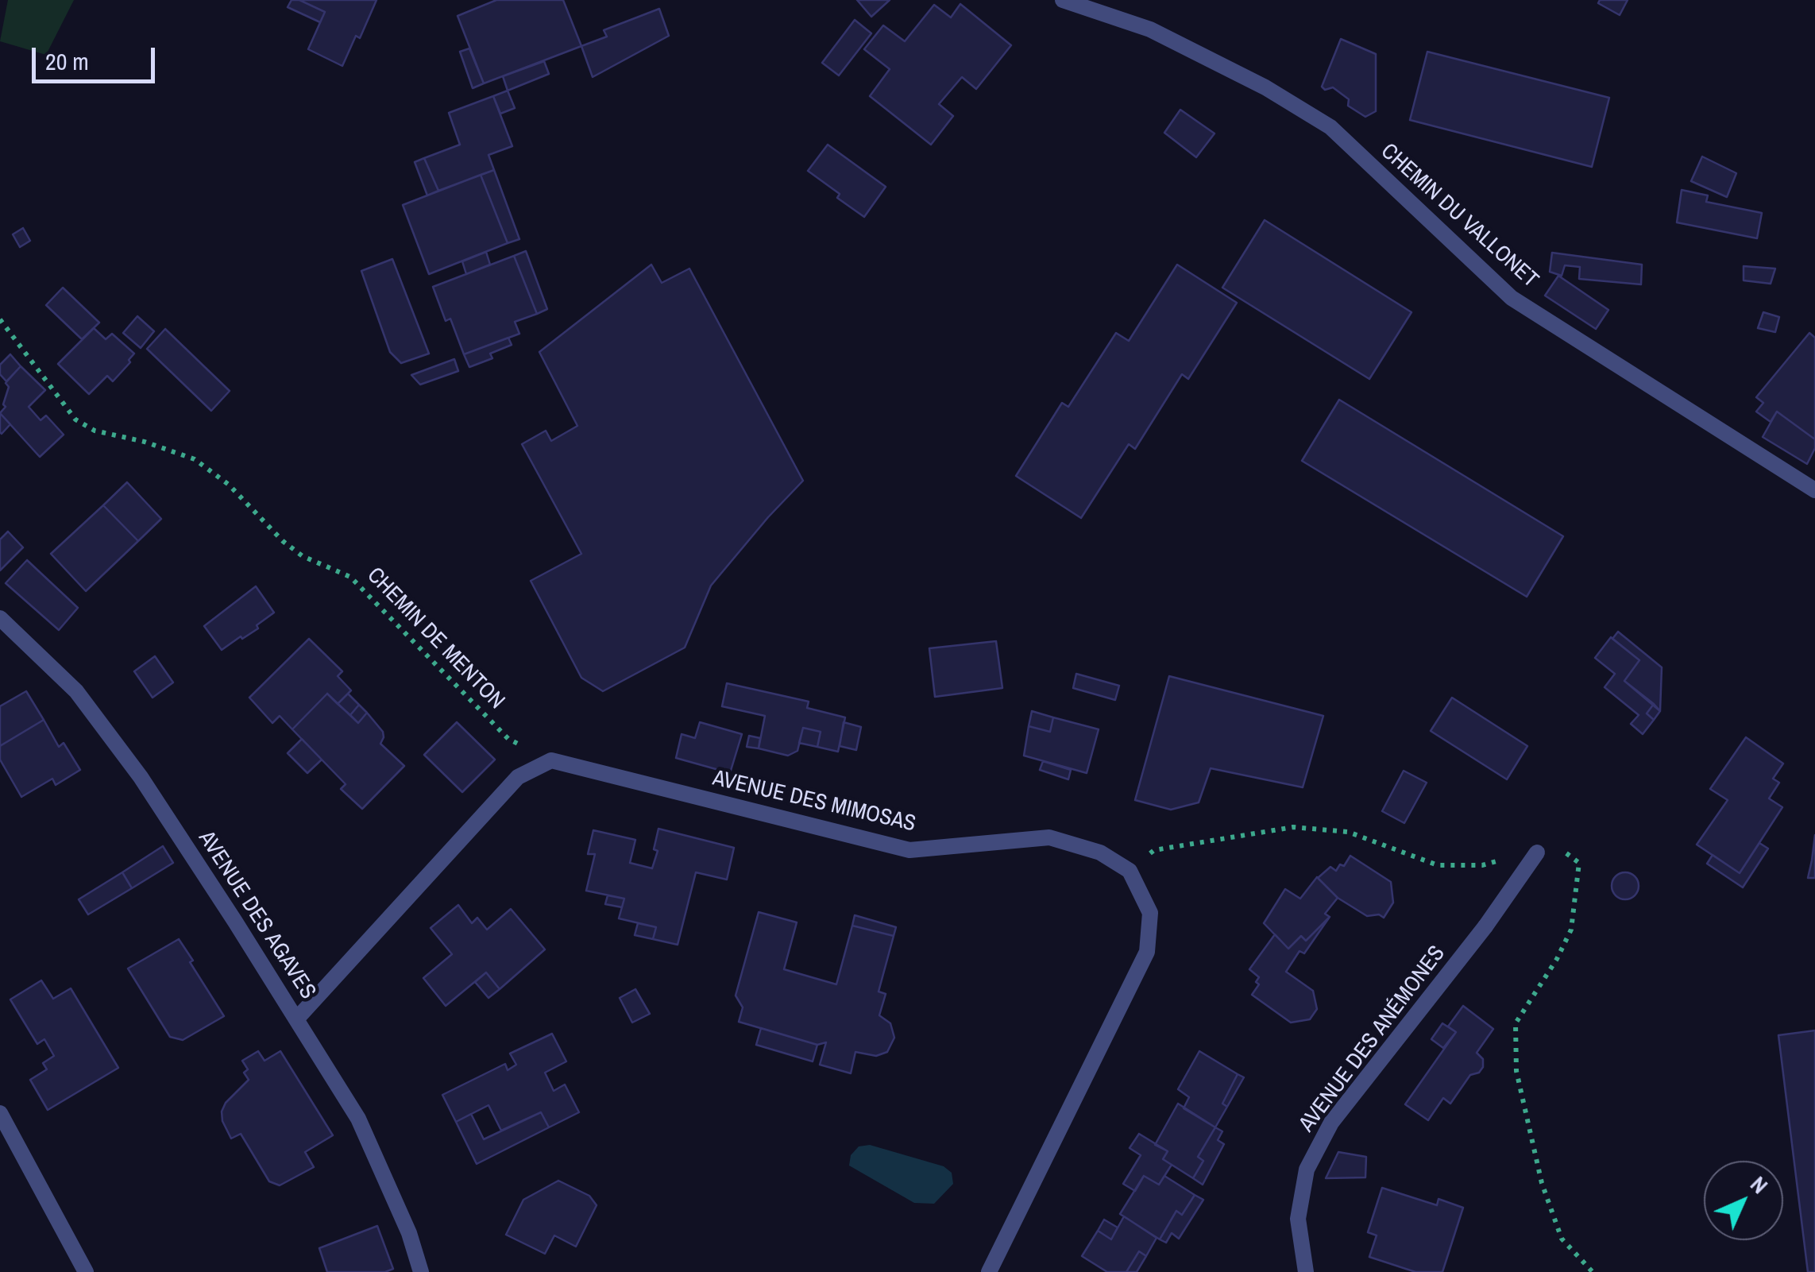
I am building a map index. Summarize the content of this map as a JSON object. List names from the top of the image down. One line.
{"streets":{"street":["CHEMIN DU VALLONET","AVENUE DES MIMOSAS","AVENUE DES AGAVES","AVENUE DES ANÉMONES"],"path":["CHEMIN DE MENTON"]},"crossings":[["CHEMIN DE MENTON","AVENUE DES MIMOSAS"]],"scale_bar":"20 m","north":"top right"}
